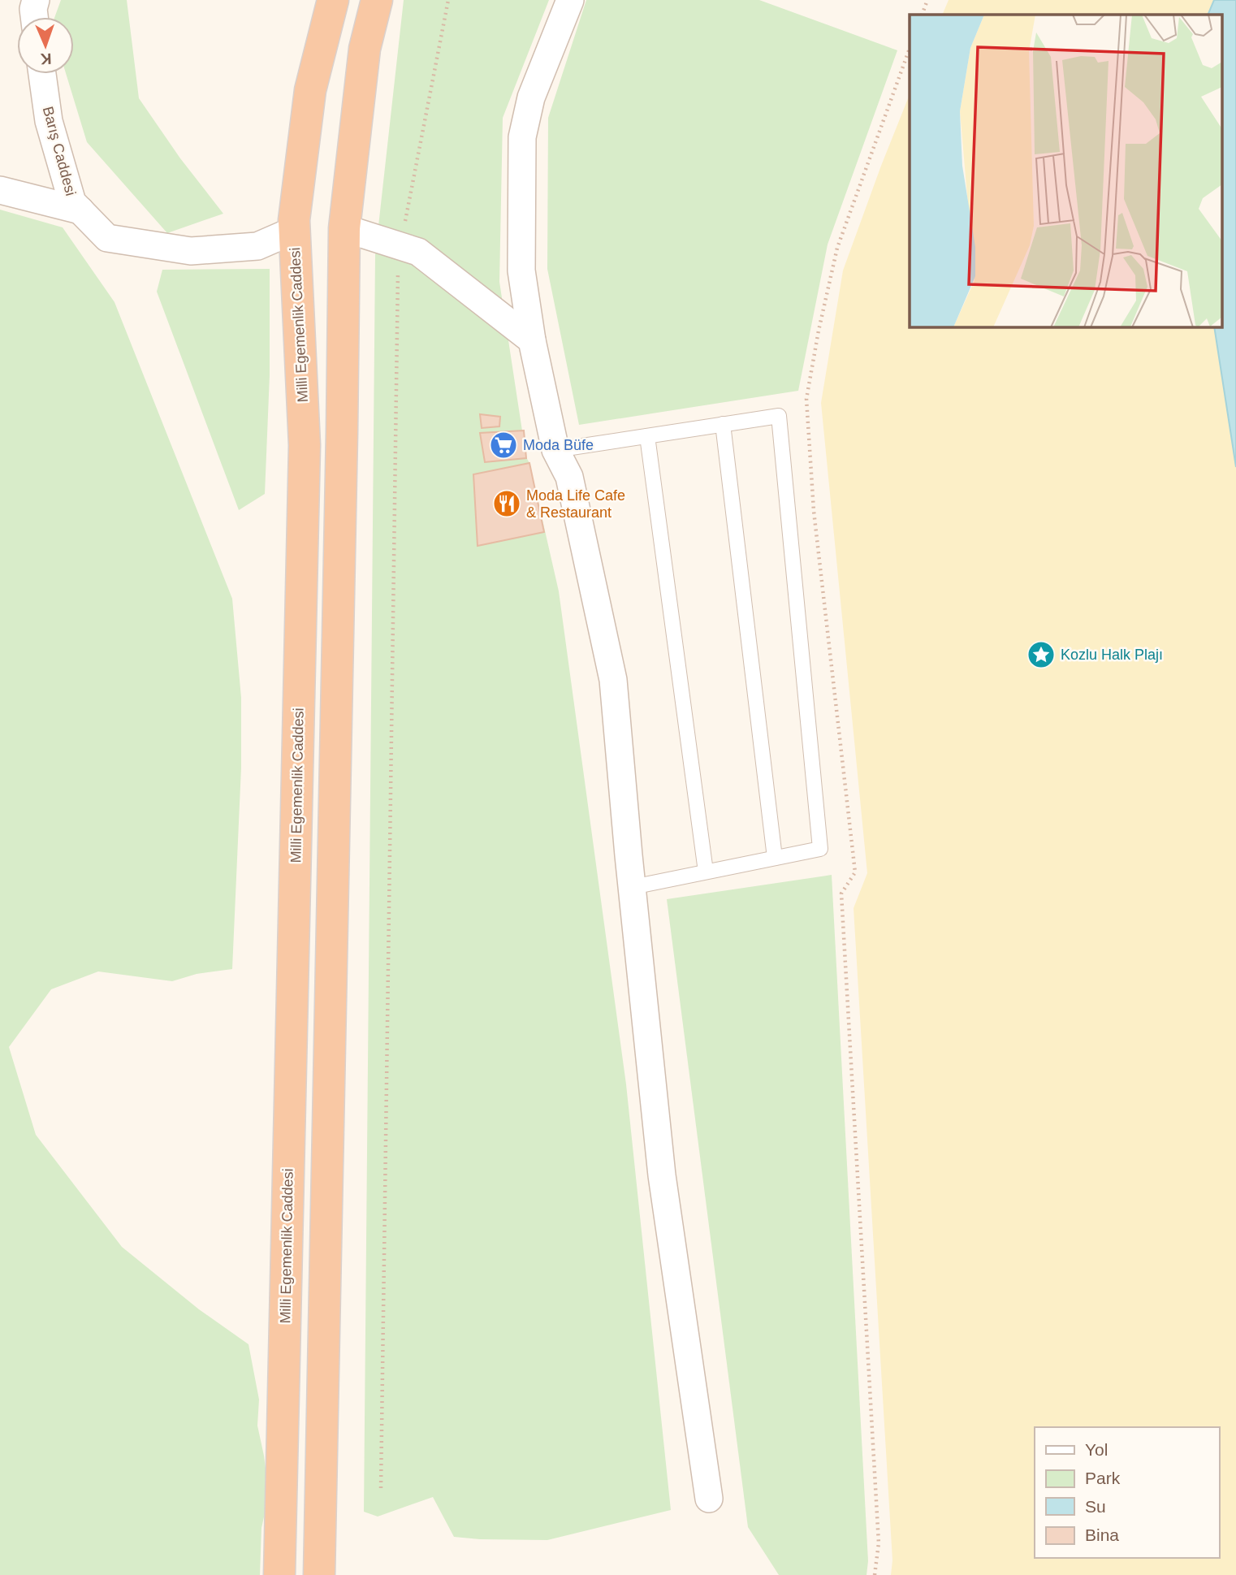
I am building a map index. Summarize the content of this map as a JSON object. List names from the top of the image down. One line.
{"streets":{"highway":["Milli Egemenlik Caddesi"],"street":["Barış Caddesi"]},"crossings":[["Barış Caddesi","Milli Egemenlik Caddesi"]],"places":{"supermarket":["Moda Büfe"],"restaurant":["Moda Life Cafe & Restaurant"],"place":["Kozlu Halk Plajı"]},"legend":["Yol","Park","Su","Bina"],"north":"bottom"}
